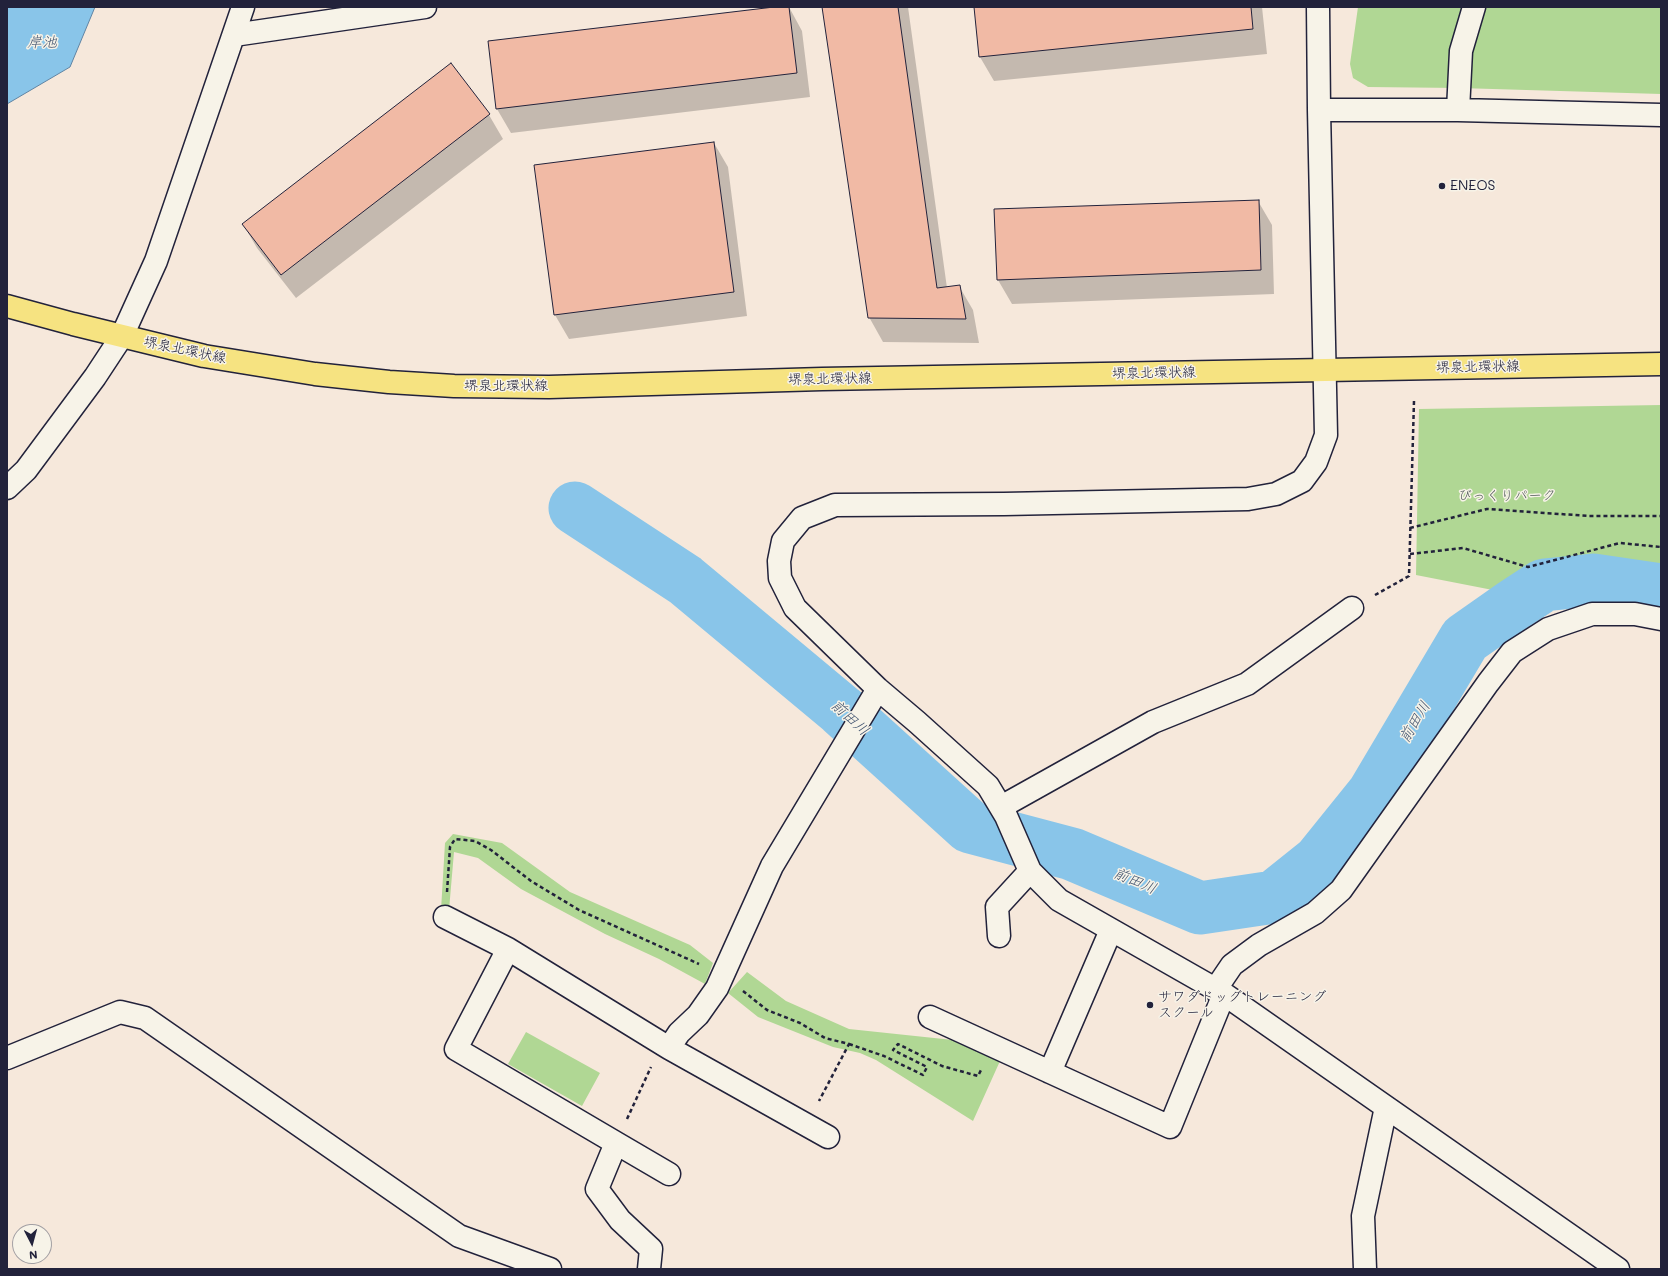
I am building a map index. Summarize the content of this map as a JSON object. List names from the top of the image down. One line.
{"streets":{"main road":["堺泉北環状線"]},"water":["岸池","前田川"],"parks":["びっくりパーク"],"places":["ENEOS","サワダドッグトレーニング スクール"],"north":"bottom"}
